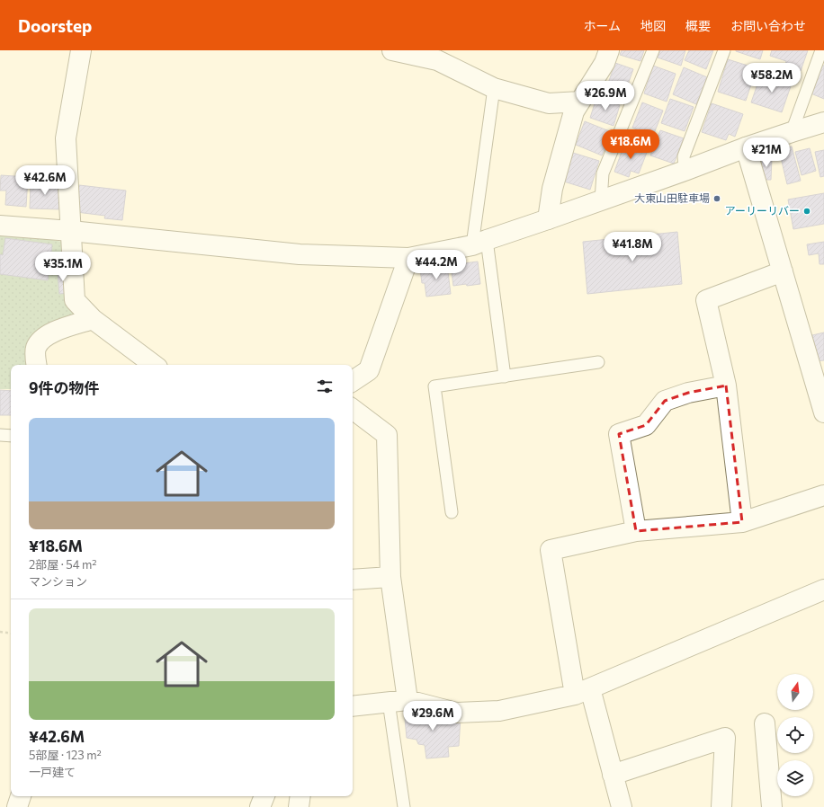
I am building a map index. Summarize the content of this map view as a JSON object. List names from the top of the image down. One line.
{"places":["大東山田駐車場","アーリーリバー"],"north":"top","page":{"header":"Doorstep","nav":["ホーム","地図","概要","お問い合わせ"],"price":["¥58.2M","¥26.9M","¥18.6M","¥21M","¥42.6M","¥41.8M","¥44.2M","¥35.1M","¥29.6M"],"heading":"9件の物件","list":[{"name":"¥18.6M","note":"2部屋 · 54 m² · マンション"},{"name":"¥42.6M","note":"5部屋 · 123 m² · 一戸建て"}]}}
